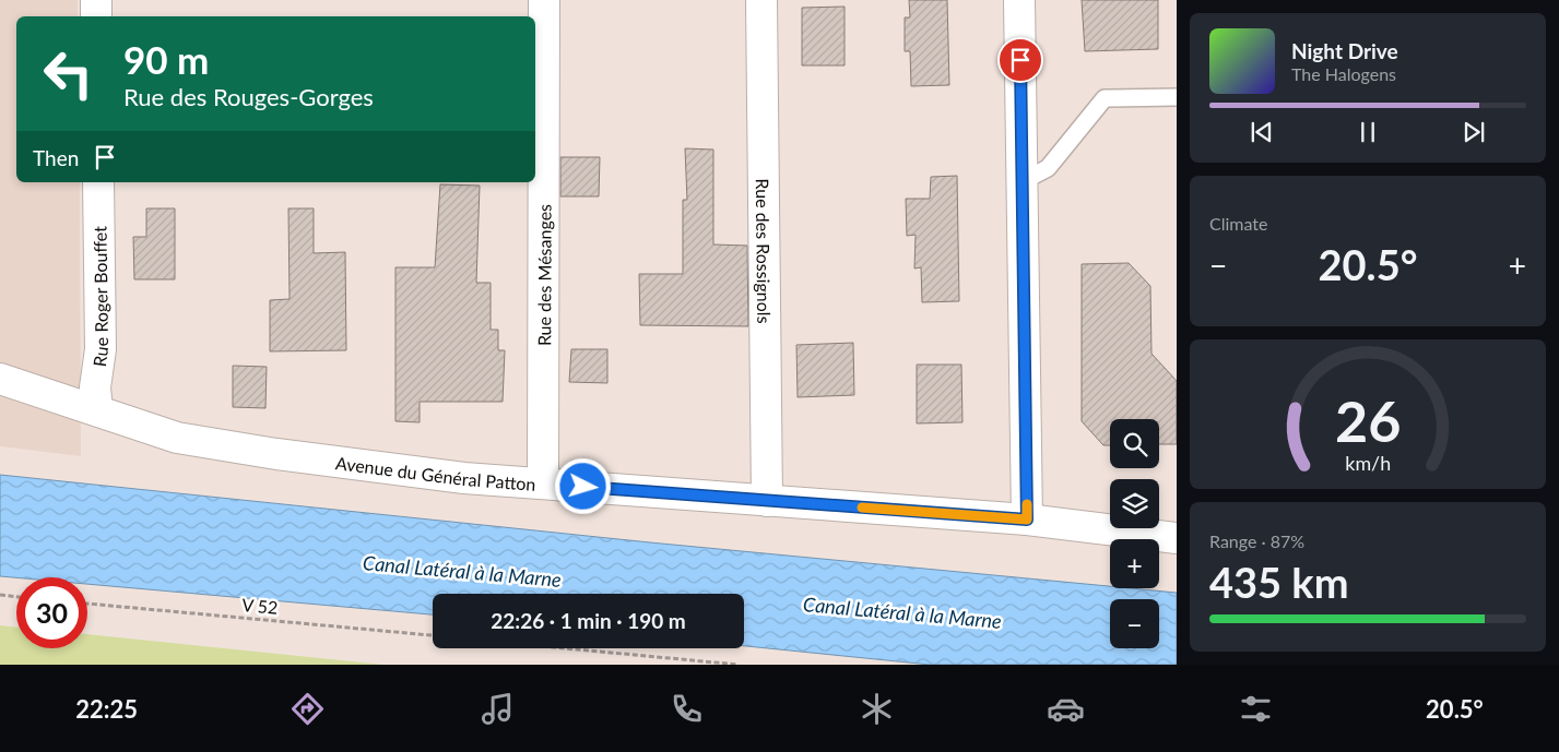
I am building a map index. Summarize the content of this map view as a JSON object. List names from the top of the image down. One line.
{"streets":{"street":["Rue des Rossignols","Rue des Mésanges","Rue Roger Bouffet","Avenue du Général Patton"],"path":["V 52"]},"crossings":[["Rue des Rossignols","Avenue du Général Patton"],["Rue des Mésanges","Avenue du Général Patton"],["Rue Roger Bouffet","Avenue du Général Patton"]],"water":["Canal Latéral à la Marne"],"page":{"turn":["90 m","Rue des Rouges-Gorges"],"song":["Night Drive","The Halogens"],"then":"Then","tile":["Climate",["Range · 87%","435 km"]],"heat":["−","20.5°","+"],"map_buttons":["+","−"],"limit":"30","trip":"22:26 · 1 min · 190 m","tabs":["22:25","20.5°"],"gauge":["26","km/h"]}}
